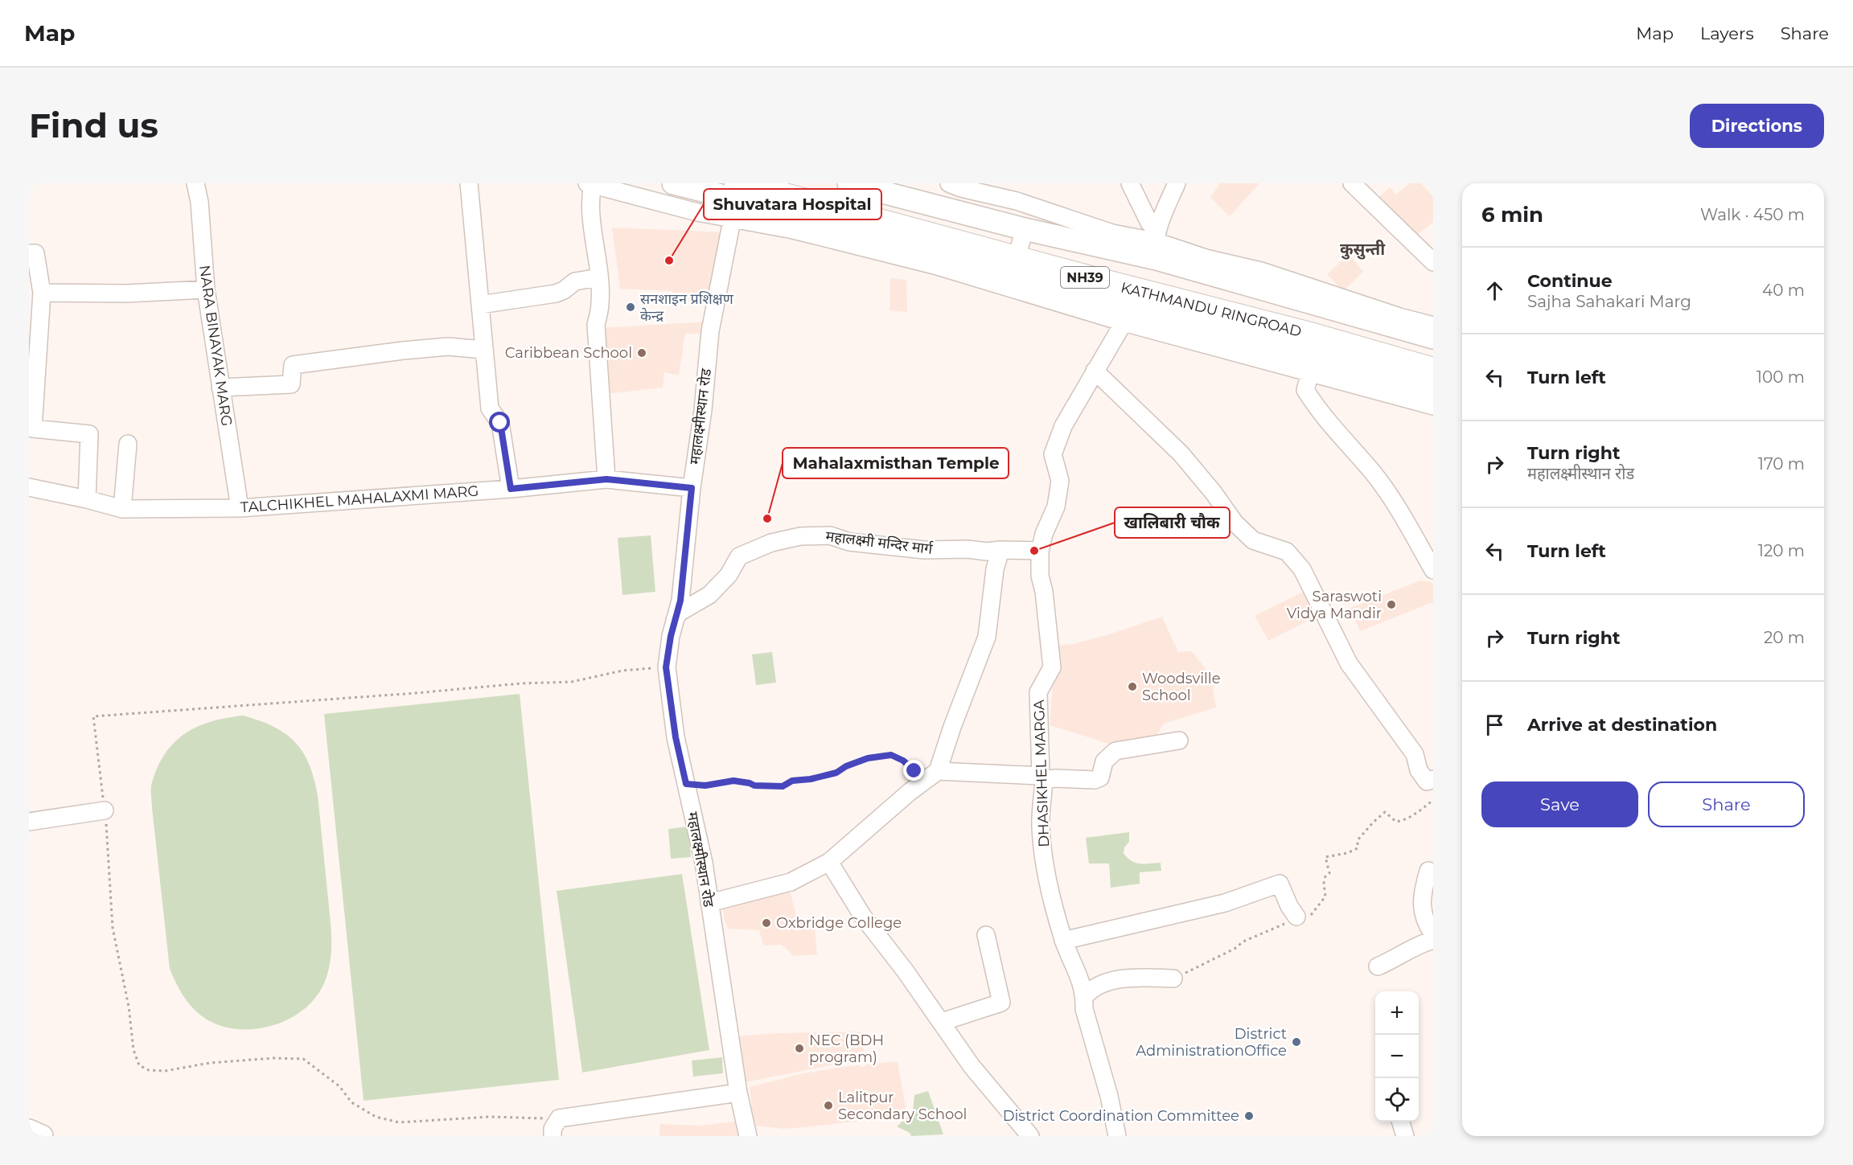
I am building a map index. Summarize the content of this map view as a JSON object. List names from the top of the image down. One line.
{"streets":{"highway":["NH39","KATHMANDU RINGROAD"],"street":["NARA BINAYAK MARG","महालक्ष्मीस्थान रोड","TALCHIKHEL MAHALAXMI MARG","महालक्ष्मी मन्दिर मार्ग","DHASIKHEL MARGA"]},"crossings":[["KATHMANDU RINGROAD","महालक्ष्मीस्थान रोड"],["NARA BINAYAK MARG","TALCHIKHEL MAHALAXMI MARG"],["महालक्ष्मीस्थान रोड","TALCHIKHEL MAHALAXMI MARG"],["महालक्ष्मीस्थान रोड","महालक्ष्मी मन्दिर मार्ग"]],"districts":["कुसुन्ती"],"places":["Shuvatara Hospital","सनशाइन प्रशिक्षण केन्द्र","Caribbean School","Mahalaxmisthan Temple","खालिबारी चौक","Saraswoti Vidya Mandir","Woodsville School","Oxbridge College","District AdministrationOffice","NEC (BDH program)","Lalitpur Secondary School","District Coordination Committee"],"page":{"header":"Map","nav":["Map","Layers","Share"],"buttons":["Directions",["Save","Share"]],"title":"Find us","heading":["6 min","Walk · 450 m"],"list":[["Continue","Sajha Sahakari Marg","40 m"],["Turn left","100 m"],["Turn right","महालक्ष्मीस्थान रोड","170 m"],["Turn left","120 m"],["Turn right","20 m"],"Arrive at destination"],"map_buttons":["+","−"]}}
